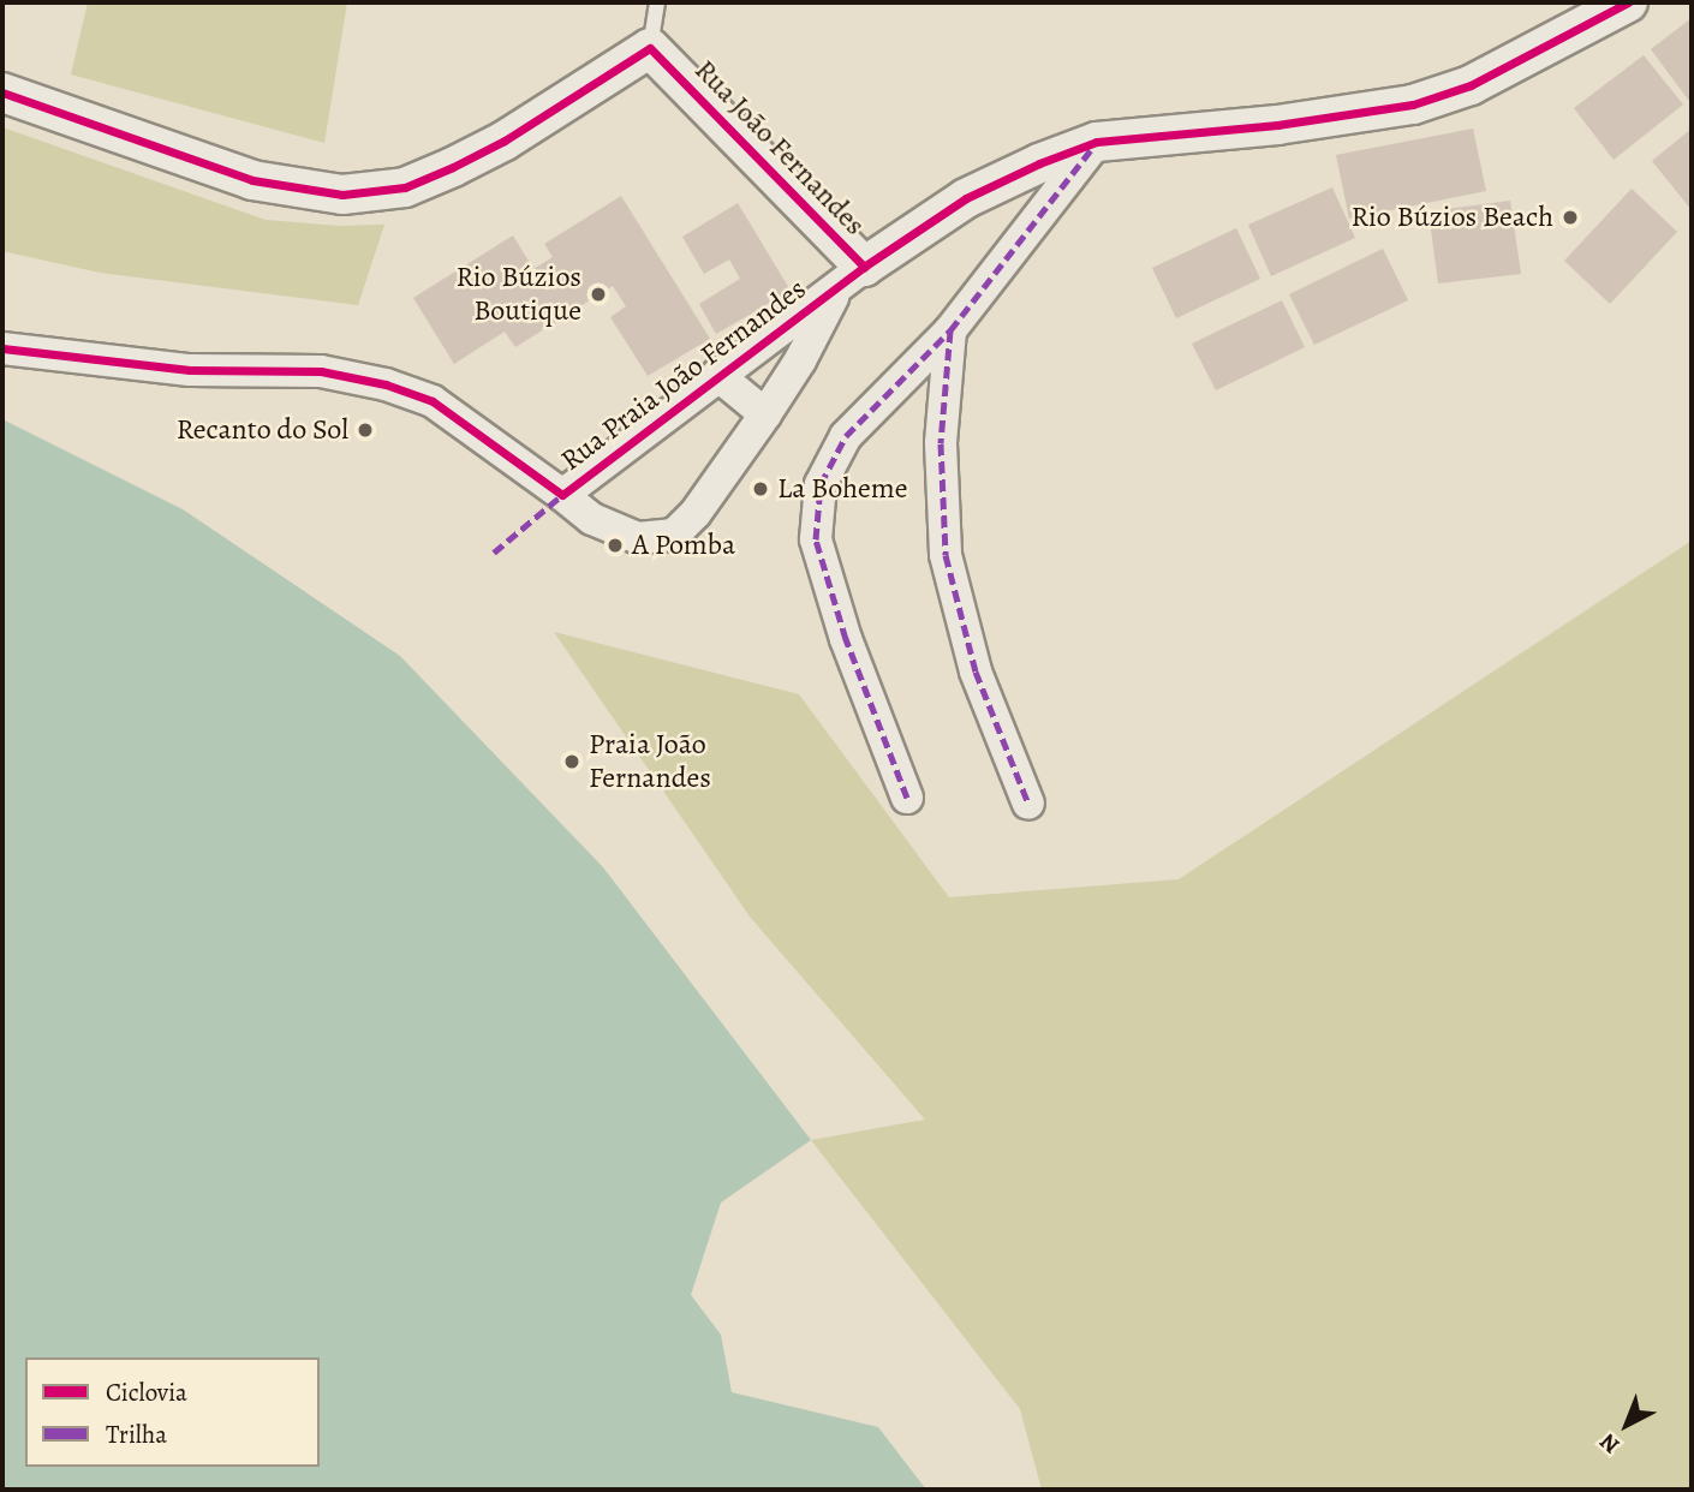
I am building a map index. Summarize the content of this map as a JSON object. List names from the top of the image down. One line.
{"streets":{"street":["Rua João Fernandes","Rua Praia João Fernandes"]},"crossings":[["Rua João Fernandes","Rua Praia João Fernandes"]],"places":["Rio Búzios Beach","Rio Búzios Boutique","Recanto do Sol","La Boheme","A Pomba","Praia João Fernandes"],"legend":["Ciclovia","Trilha"],"north":"bottom left"}
